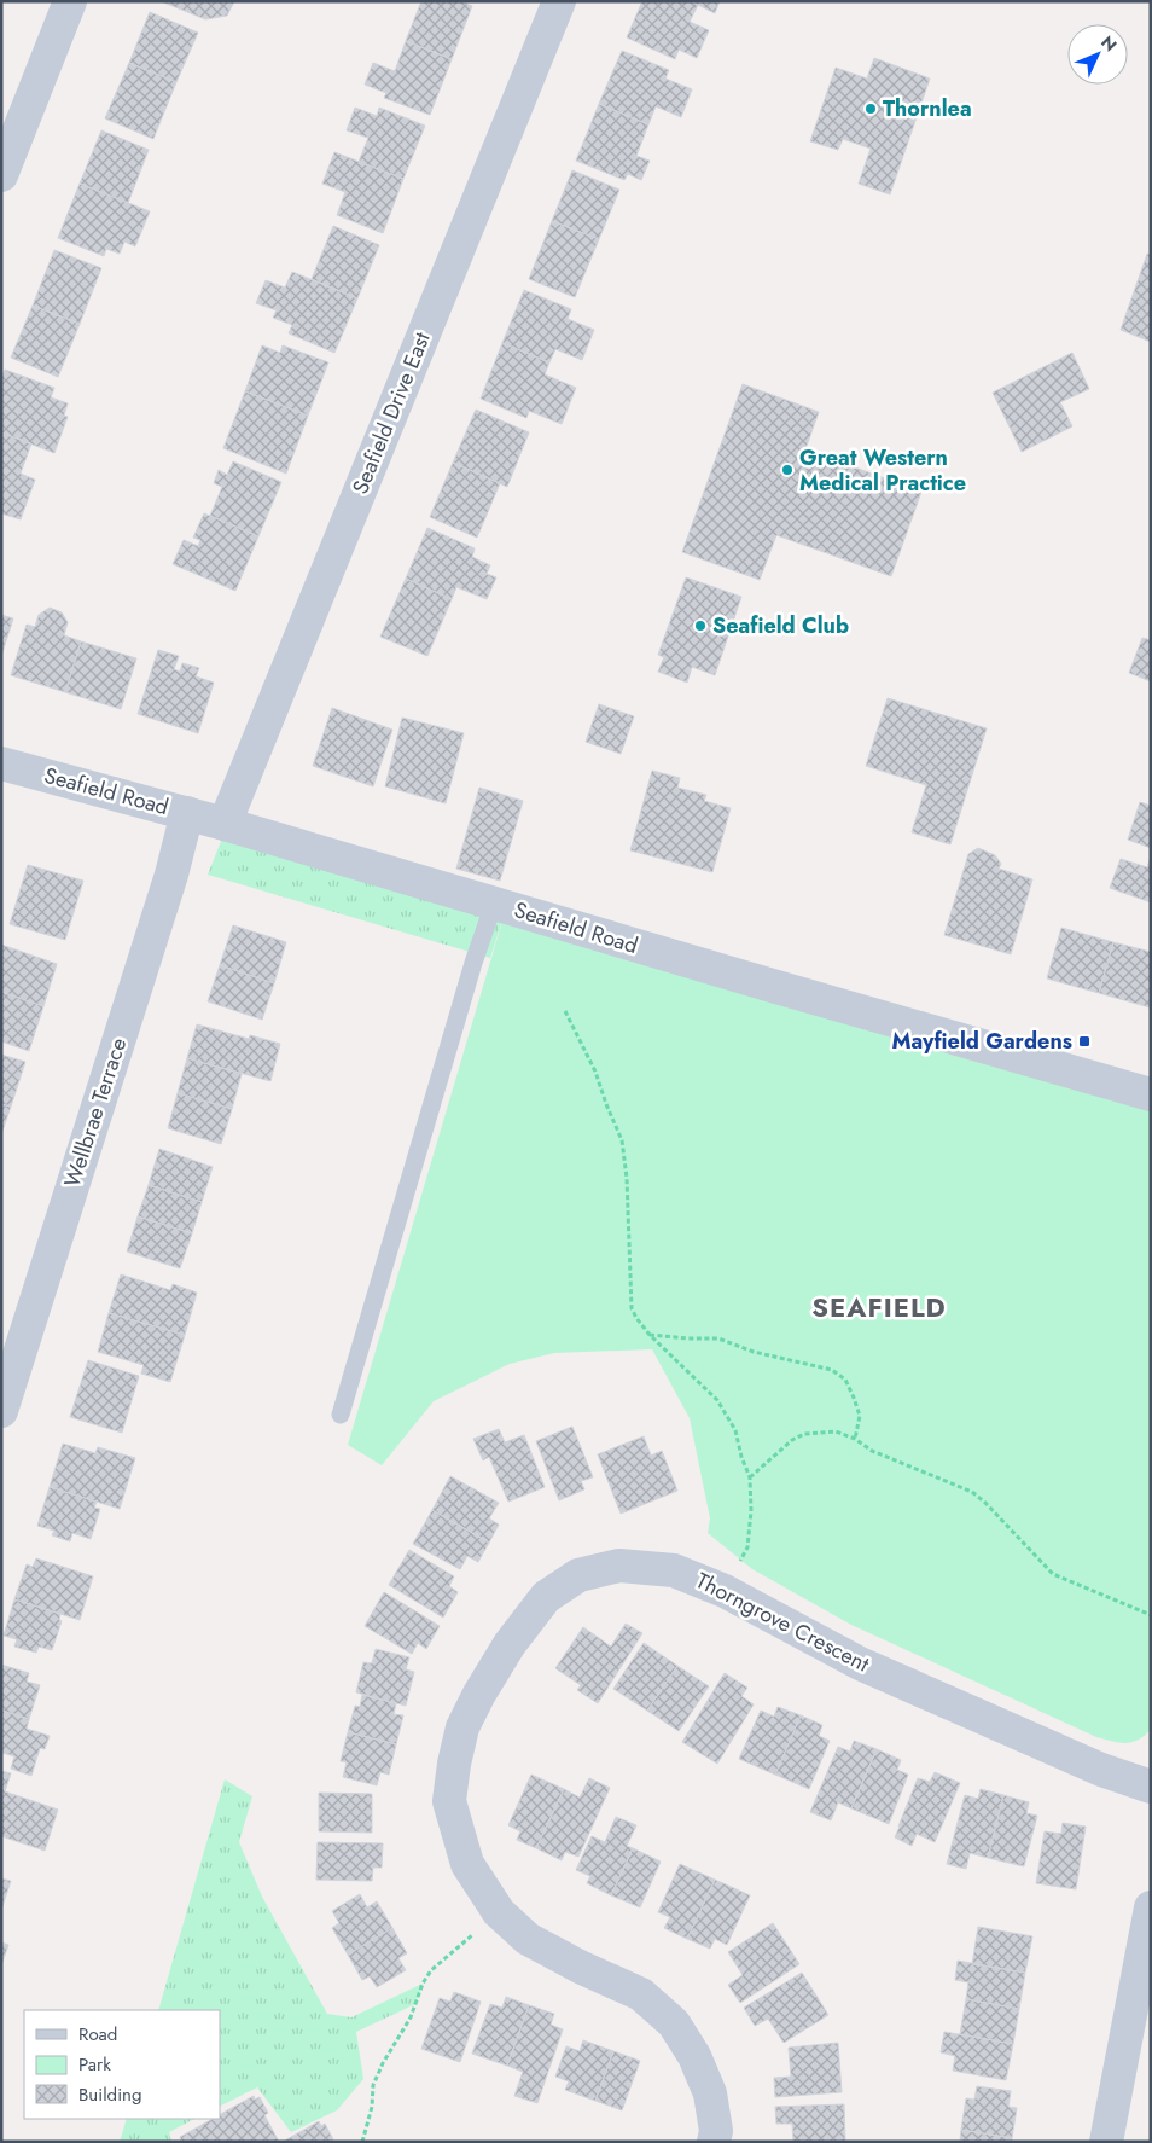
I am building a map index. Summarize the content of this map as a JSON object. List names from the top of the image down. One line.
{"streets":{"street":["Seafield Drive East","Seafield Road","Wellbrae Terrace","Thorngrove Crescent"]},"crossings":[["Seafield Drive East","Seafield Road"],["Seafield Road","Wellbrae Terrace"]],"districts":["SEAFIELD"],"places":{"other":["Thornlea","Great Western Medical Practice","Seafield Club"],"transit":["Mayfield Gardens"]},"legend":["Road","Park","Building"],"north":"top right"}
